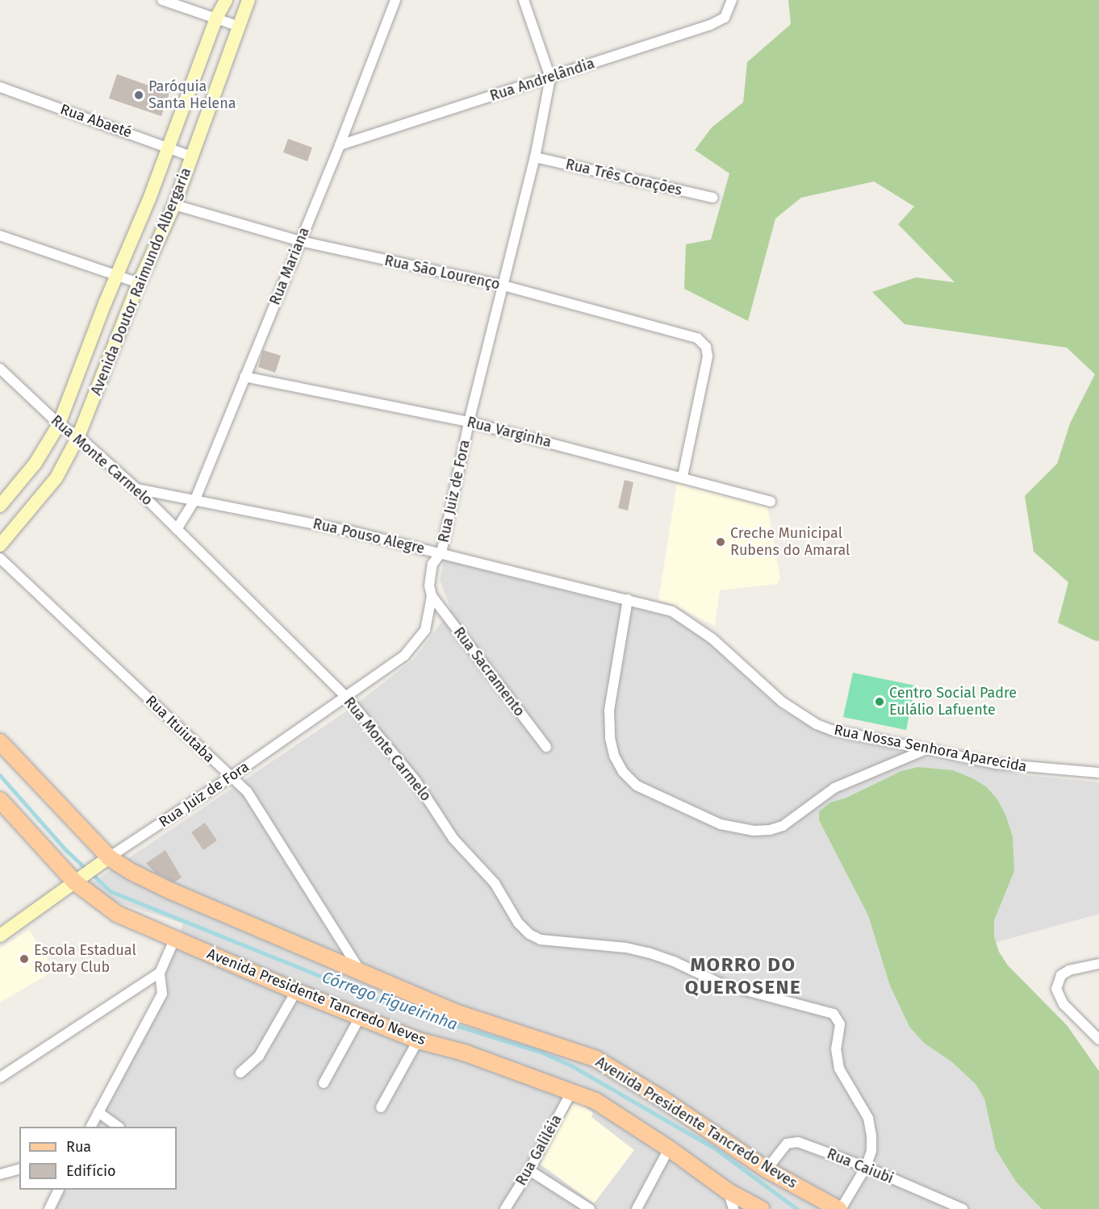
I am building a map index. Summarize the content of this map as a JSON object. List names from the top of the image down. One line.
{"streets":{"main road":["Avenida Presidente Tancredo Neves"],"street":["Rua Andrelândia","Rua Abaeté","Rua Três Corações","Rua Mariana","Rua São Lourenço","Avenida Doutor Raimundo Albergaria","Rua Varginha","Rua Monte Carmelo","Rua Juiz de Fora","Rua Pouso Alegre","Rua Sacramento","Rua Ituiutaba","Rua Nossa Senhora Aparecida","Rua Galiléia","Rua Caiubi"]},"crossings":[["Rua Andrelândia","Rua Mariana"],["Rua Andrelândia","Rua Juiz de Fora"],["Rua Abaeté","Avenida Doutor Raimundo Albergaria"],["Rua Três Corações","Rua Juiz de Fora"],["Rua Mariana","Rua São Lourenço"],["Rua Mariana","Rua Varginha"],["Rua Mariana","Rua Monte Carmelo"],["Rua Mariana","Rua Pouso Alegre"],["Rua São Lourenço","Avenida Doutor Raimundo Albergaria"],["Rua São Lourenço","Rua Varginha"],["Rua São Lourenço","Rua Juiz de Fora"],["Avenida Doutor Raimundo Albergaria","Rua Monte Carmelo"],["Rua Varginha","Rua Juiz de Fora"],["Rua Monte Carmelo","Rua Juiz de Fora"],["Rua Monte Carmelo","Rua Pouso Alegre"],["Rua Monte Carmelo","Rua Caiubi"],["Rua Juiz de Fora","Rua Pouso Alegre"],["Rua Juiz de Fora","Rua Sacramento"],["Rua Juiz de Fora","Rua Ituiutaba"],["Rua Juiz de Fora","Avenida Presidente Tancredo Neves"],["Rua Pouso Alegre","Rua Nossa Senhora Aparecida"],["Rua Ituiutaba","Avenida Presidente Tancredo Neves"],["Avenida Presidente Tancredo Neves","Rua Galiléia"],["Avenida Presidente Tancredo Neves","Rua Caiubi"]],"districts":["MORRO DO QUEROSENE"],"water":["Córrego Figueirinha"],"places":["Paróquia Santa Helena","Creche Municipal Rubens do Amaral","Centro Social Padre Eulálio Lafuente","Escola Estadual Rotary Club"],"legend":["Rua","Edifício"]}
